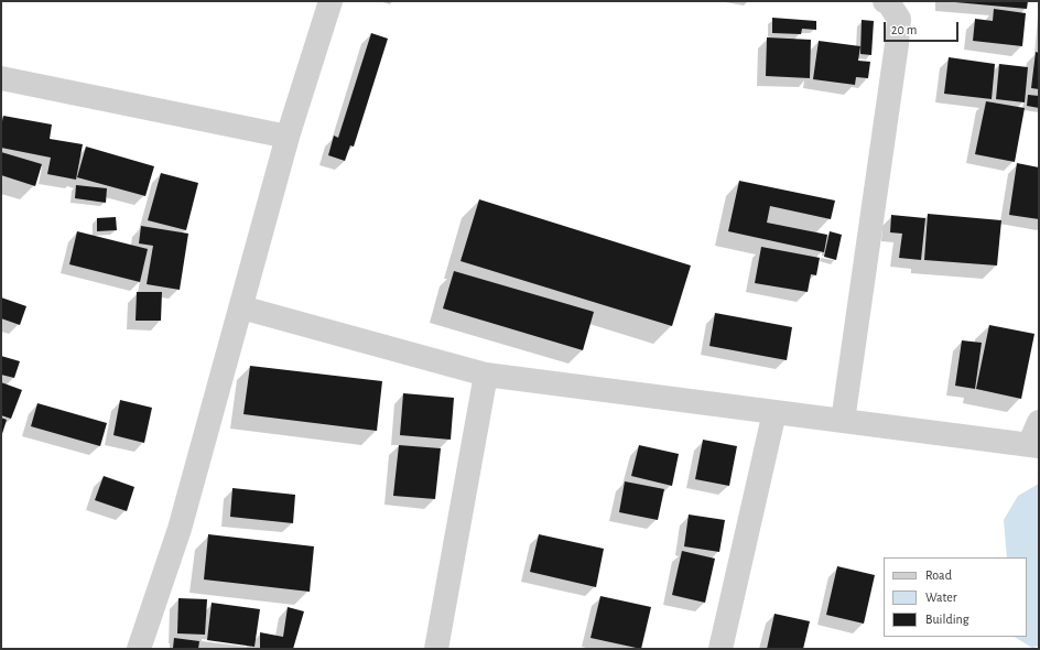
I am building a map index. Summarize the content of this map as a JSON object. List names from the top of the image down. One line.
{"legend":["Road","Water","Building"],"scale_bar":"20 m"}
